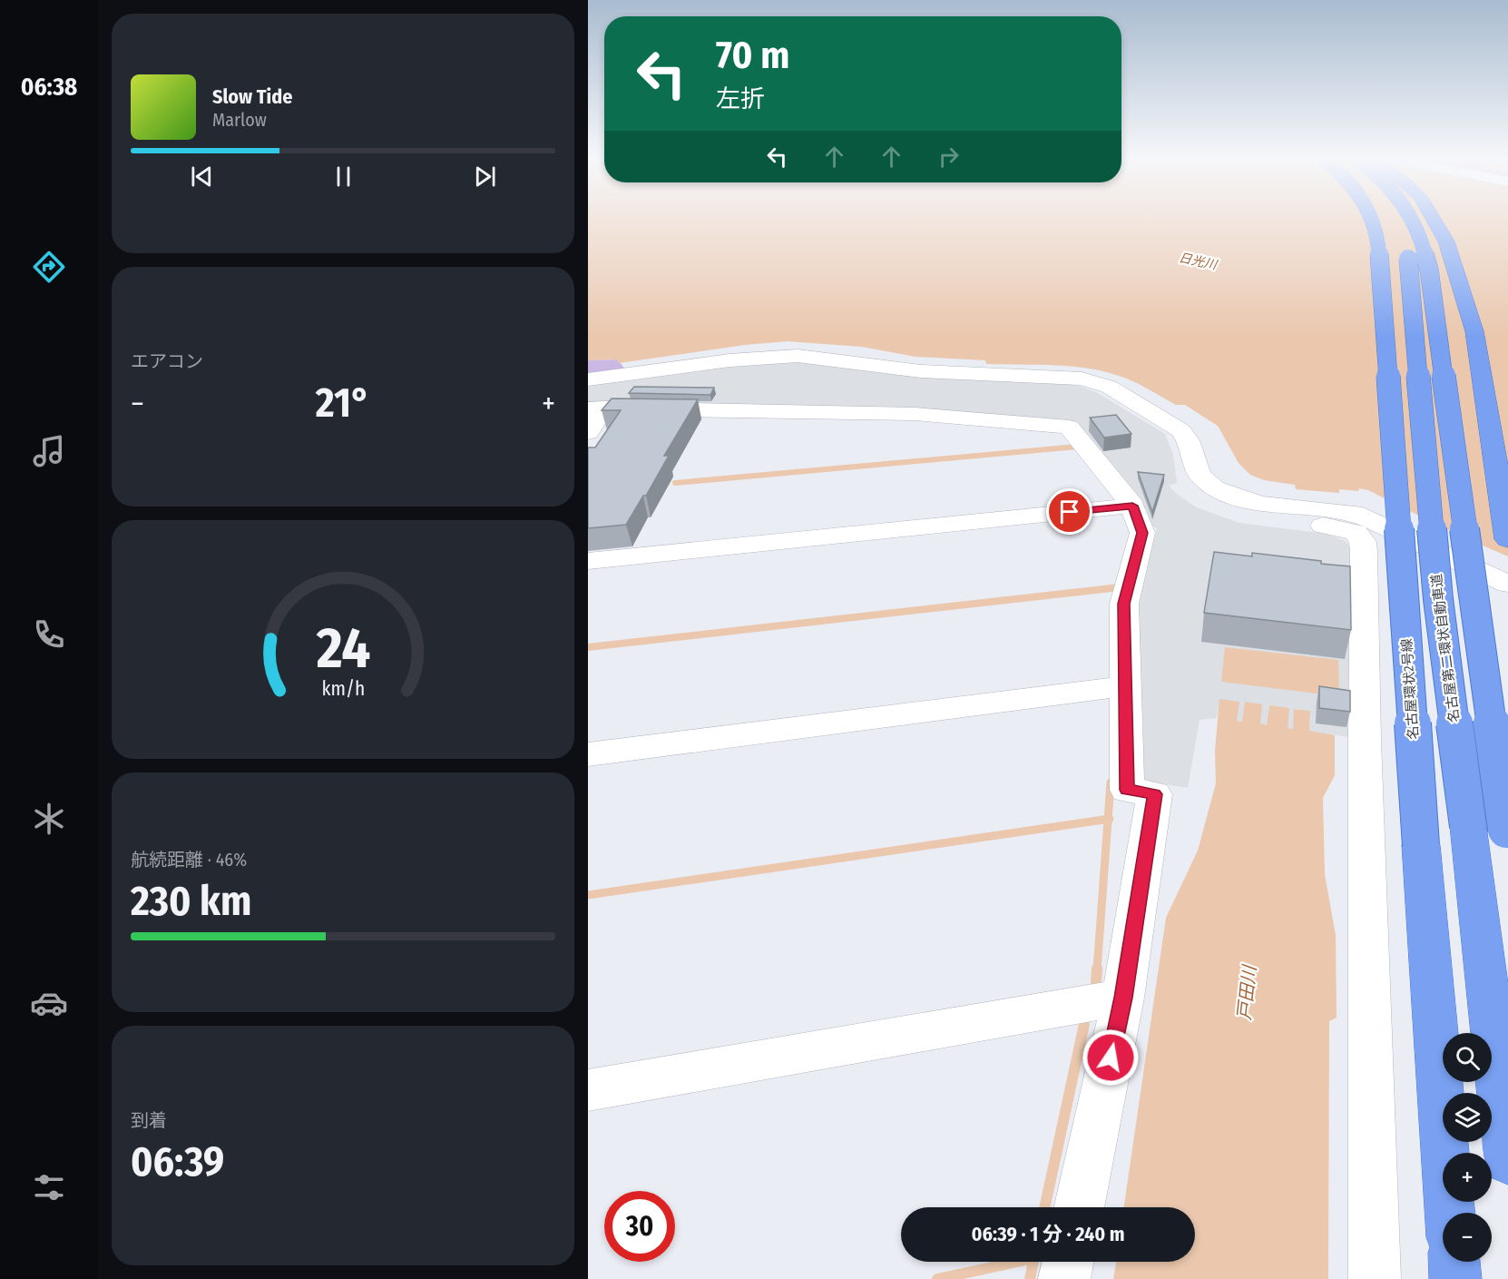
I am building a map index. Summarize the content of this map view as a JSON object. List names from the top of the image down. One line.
{"streets":{"highway":["名古屋第二環状自動車道","名古屋環状2号線"]},"water":["日光川","戸田川"],"page":{"tabs":"06:38","turn":["70 m","左折"],"song":["Slow Tide","Marlow"],"tile":["エアコン",["航続距離 · 46%","230 km"],["到着","06:39"]],"heat":["−","21°","+"],"map_buttons":["+","−"],"limit":"30","trip":"06:39 · 1 分 · 240 m","gauge":["24","km/h"]}}
